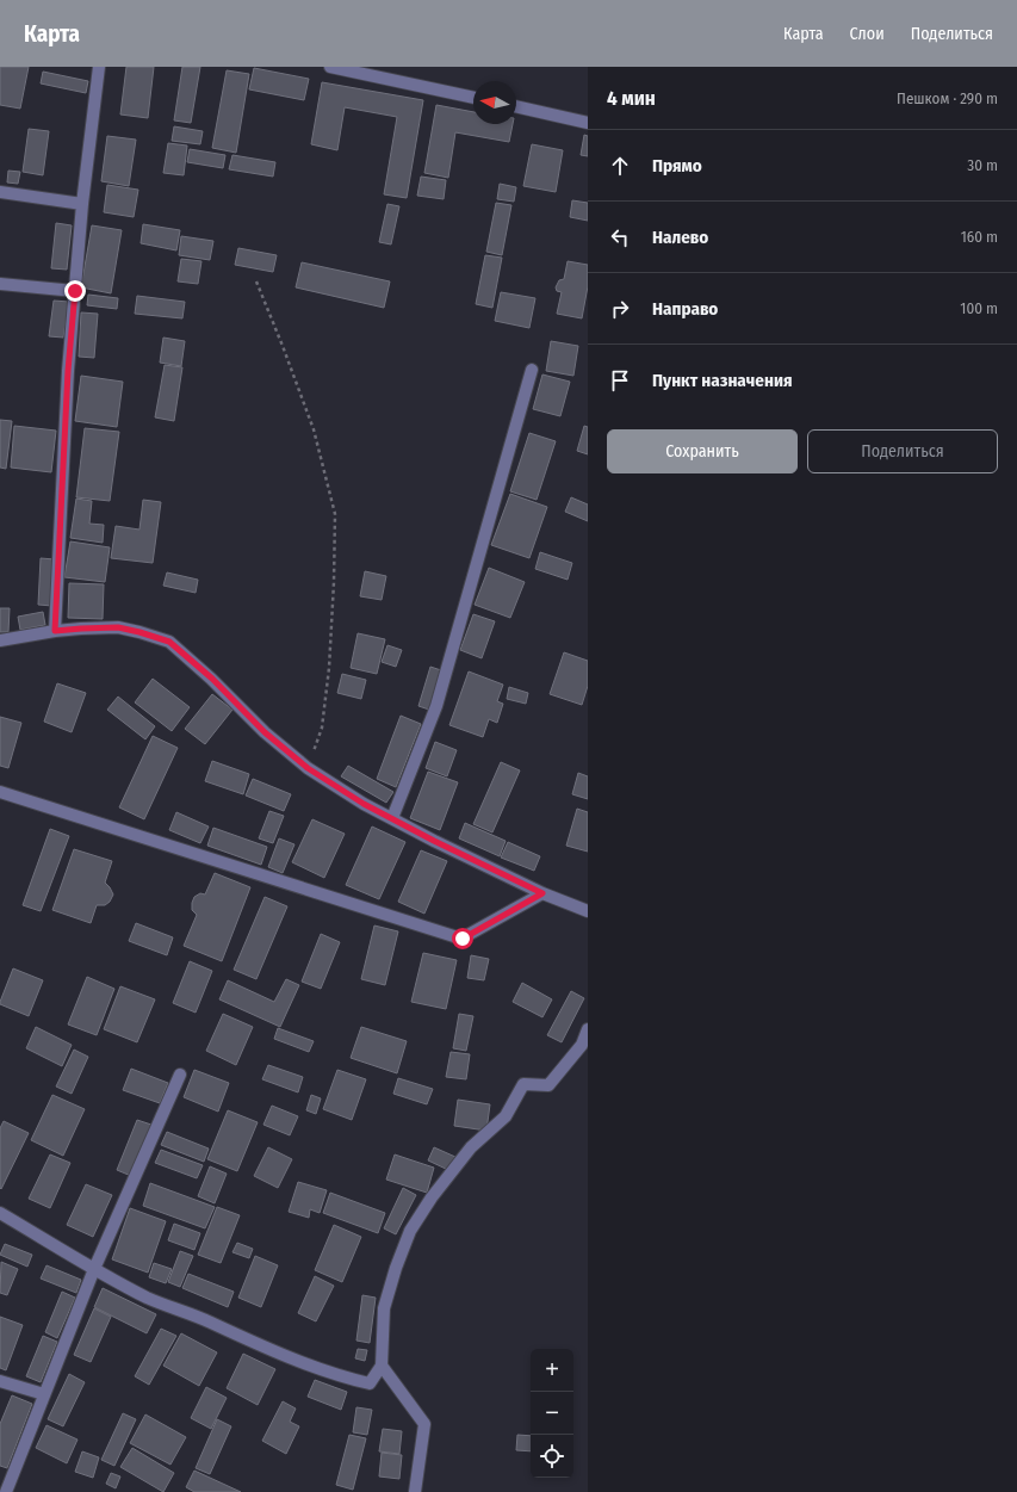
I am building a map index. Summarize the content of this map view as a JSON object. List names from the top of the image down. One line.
{"north":"left","page":{"header":"Карта","nav":["Карта","Слои","Поделиться"],"heading":["4 мин","Пешком · 290 m"],"list":[["Прямо","30 m"],["Налево","160 m"],["Направо","100 m"],"Пункт назначения"],"buttons":["Сохранить","Поделиться"],"map_buttons":["+","−"]}}
